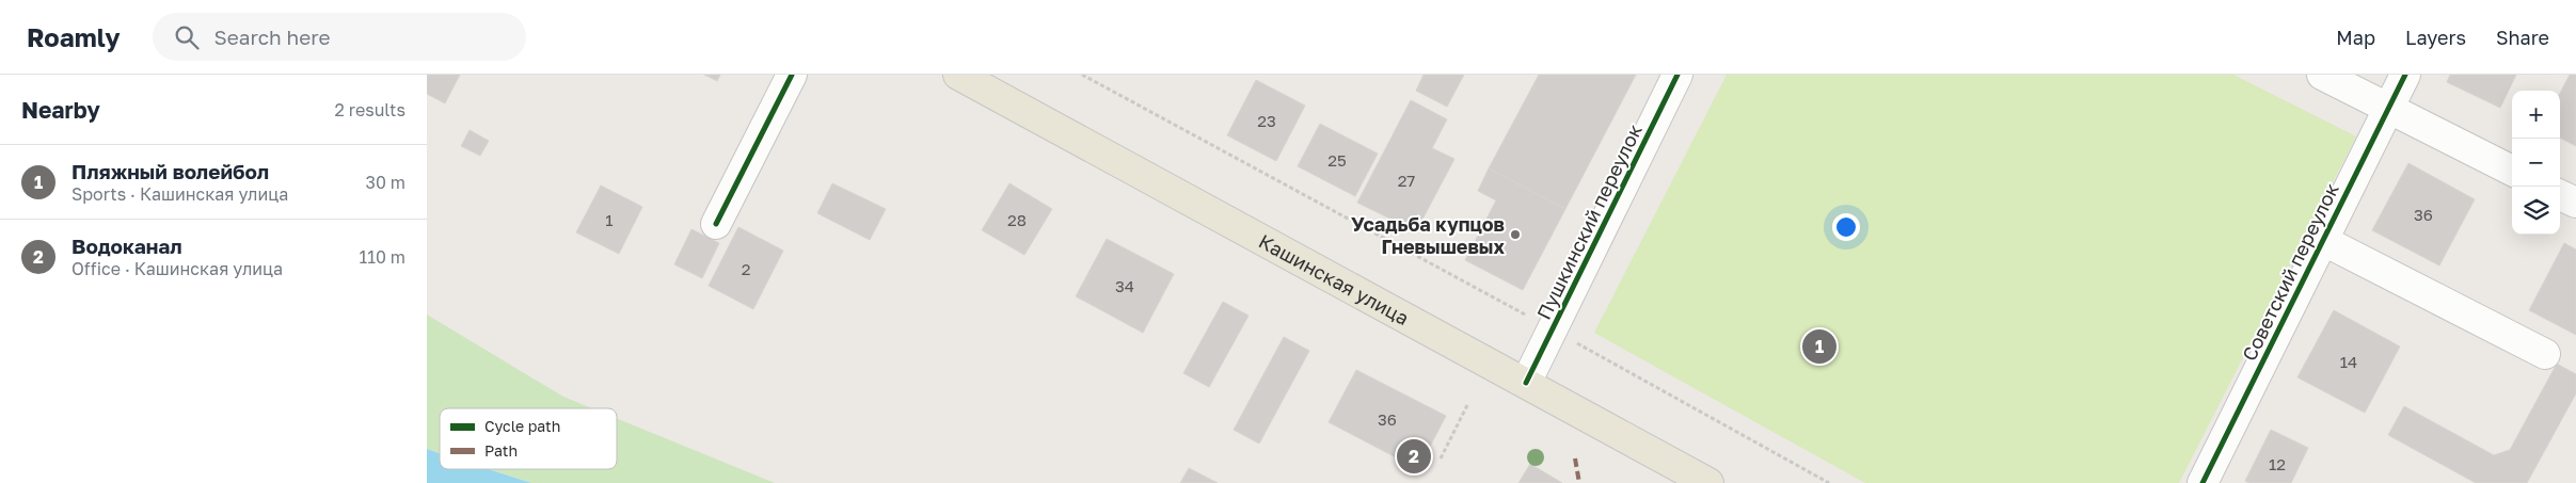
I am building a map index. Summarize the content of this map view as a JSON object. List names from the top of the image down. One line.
{"streets":{"main road":["Кашинская улица"],"street":["Пушкинский переулок","Советский переулок"]},"crossings":[["Пушкинский переулок","Кашинская улица"]],"places":["Усадьба купцов Гневышевых"],"house_numbers":["23","25","27","36","1","28","2","34","14","36","12"],"legend":["Cycle path","Path"],"page":{"header":"Roamly","search":"Search here","nav":["Map","Layers","Share"],"heading":["Nearby","2 results"],"map_buttons":["+","−"],"list":[{"mark":"1","name":"Пляжный волейбол","note":"Sports · Кашинская улица","value":"30 m"},{"mark":"2","name":"Водоканал","note":"Office · Кашинская улица","value":"110 m"}],"pins":["1","2"]}}
